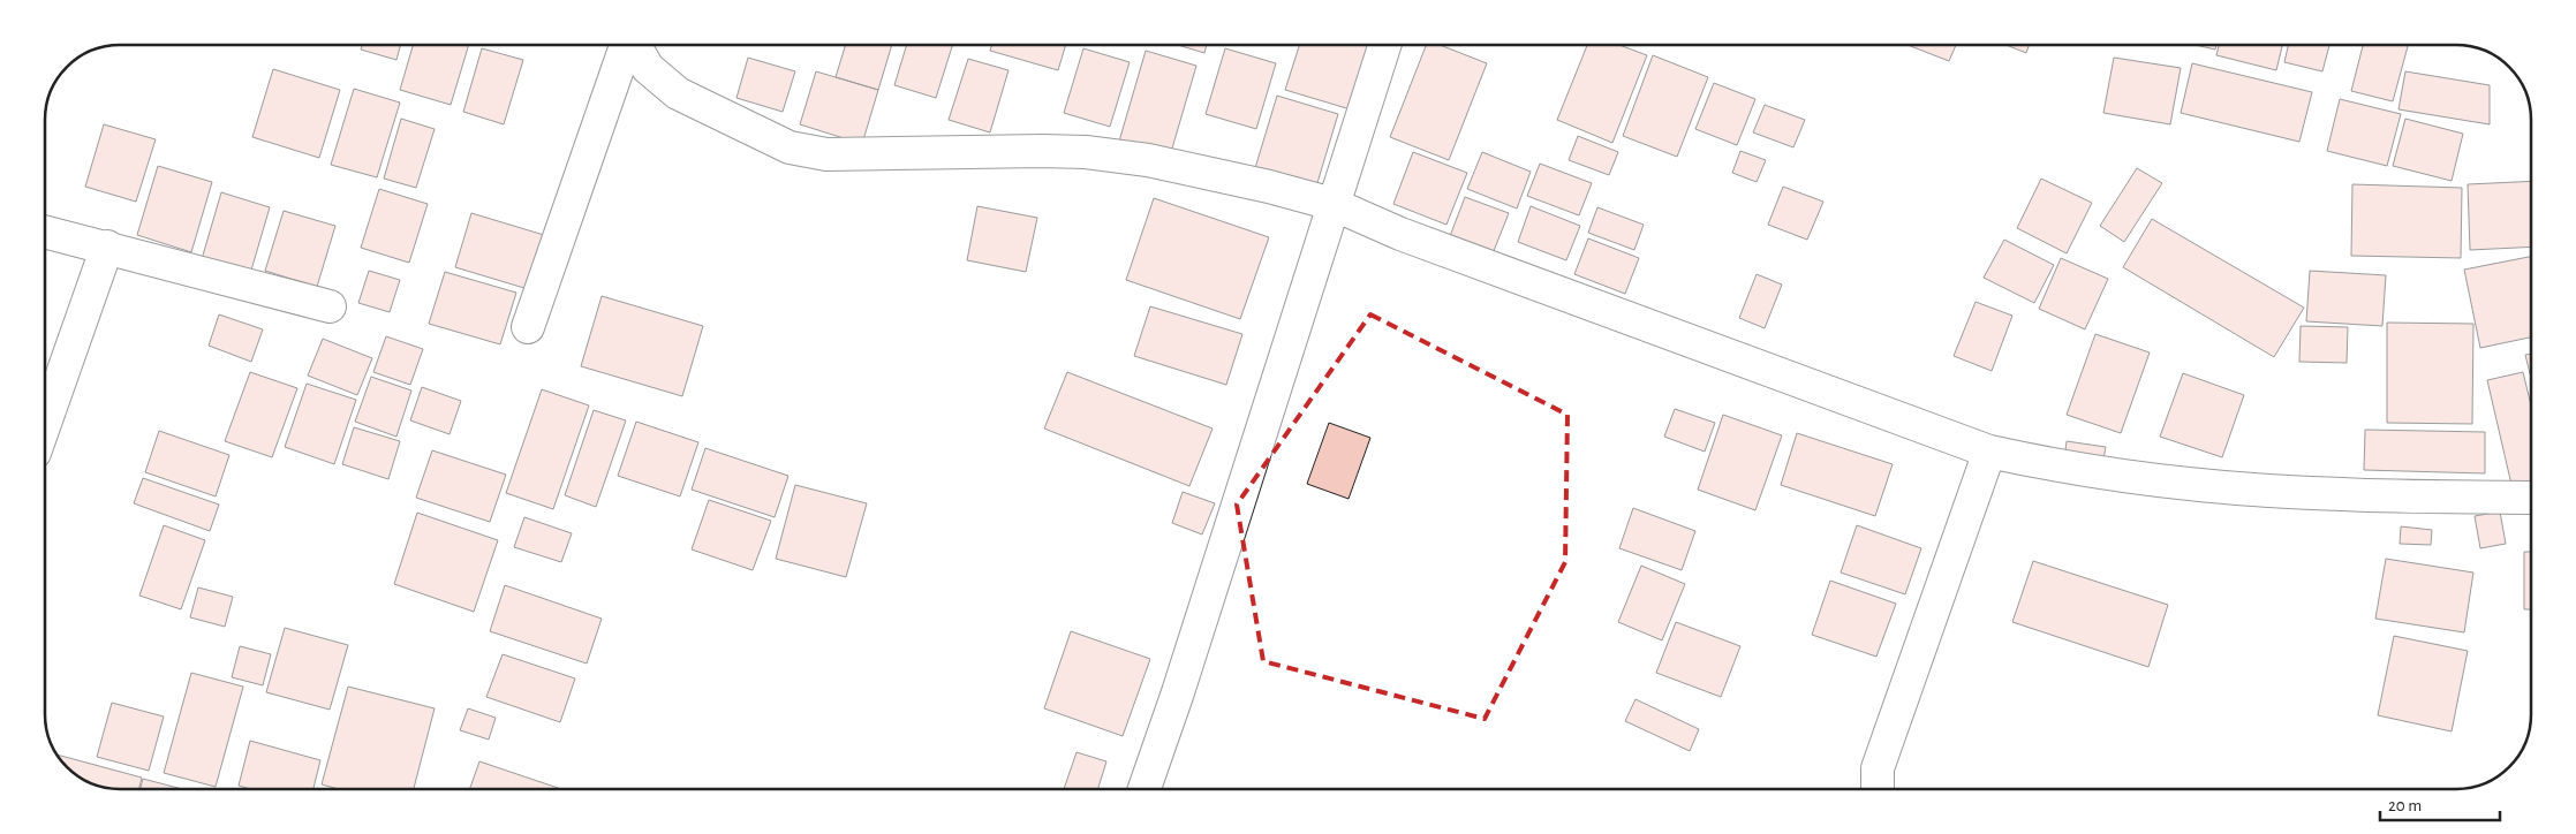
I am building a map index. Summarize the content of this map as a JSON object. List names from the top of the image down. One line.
{"scale_bar":"20 m"}
